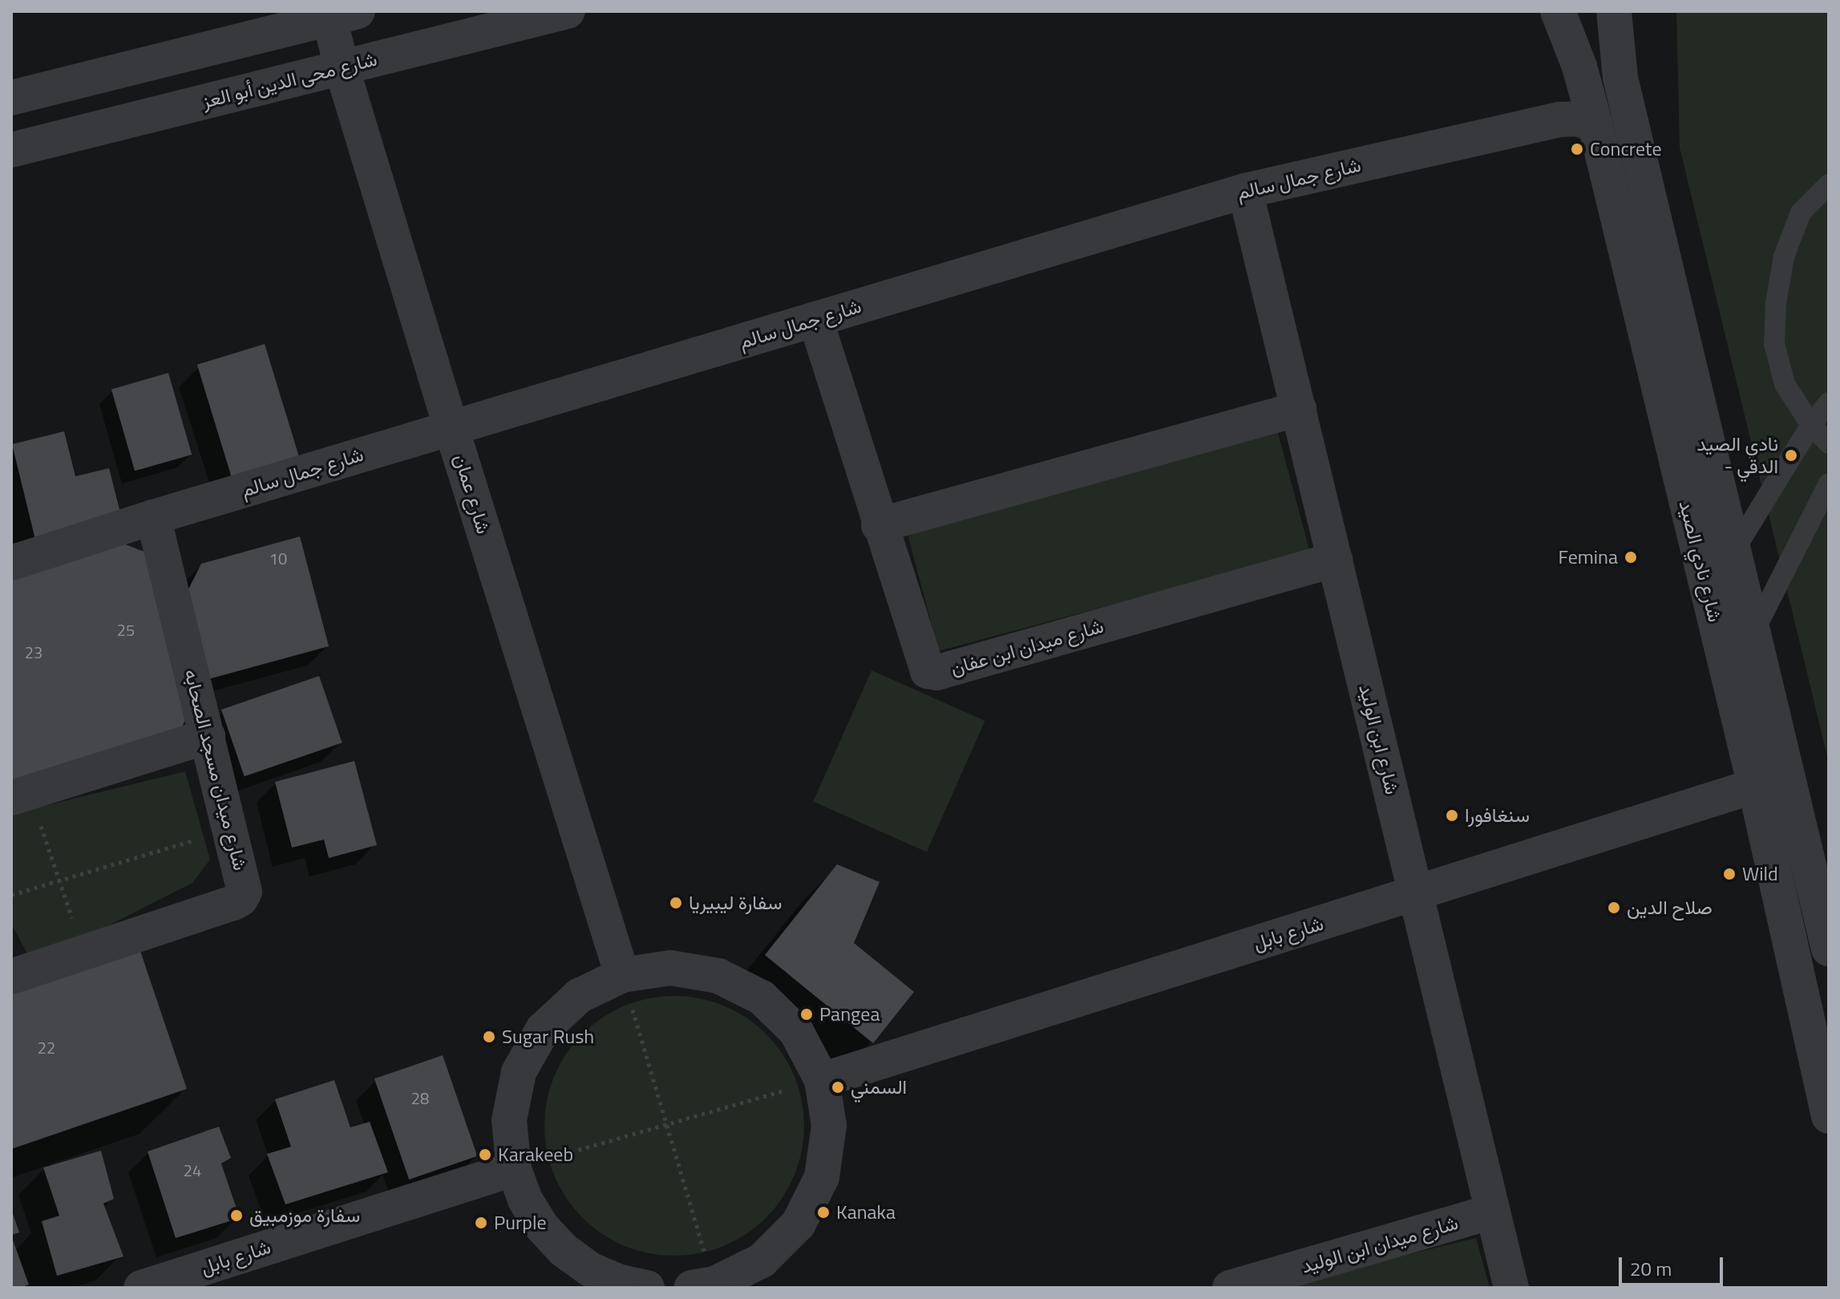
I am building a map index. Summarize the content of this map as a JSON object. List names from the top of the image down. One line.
{"streets":{"street":["شارع محى الدين أبو العز","شارع جمال سالم","شارع عمان","شارع نادي الصيد","شارع ميدان ابن عفان","شارع ابن الوليد","شارع ميدان مسجد الصحابه","شارع بابل","شارع ميدان ابن الوليد"]},"crossings":[["شارع محى الدين أبو العز","شارع عمان"],["شارع جمال سالم","شارع عمان"],["شارع جمال سالم","شارع نادي الصيد"],["شارع جمال سالم","شارع ميدان ابن عفان"],["شارع جمال سالم","شارع ابن الوليد"],["شارع جمال سالم","شارع ميدان مسجد الصحابه"],["شارع نادي الصيد","شارع بابل"],["شارع ميدان ابن عفان","شارع ابن الوليد"],["شارع ابن الوليد","شارع بابل"],["شارع ابن الوليد","شارع ميدان ابن الوليد"]],"places":["Concrete","نادي الصيد - الدقي","Femina","سنغافورا","Wild","سفارة ليبيريا","صلاح الدين","Pangea","Sugar Rush","السمني","Karakeeb","Kanaka","سفارة موزمبيق","Purple"],"house_numbers":["10","25","23","22","28","24"],"scale_bar":"20 m"}
